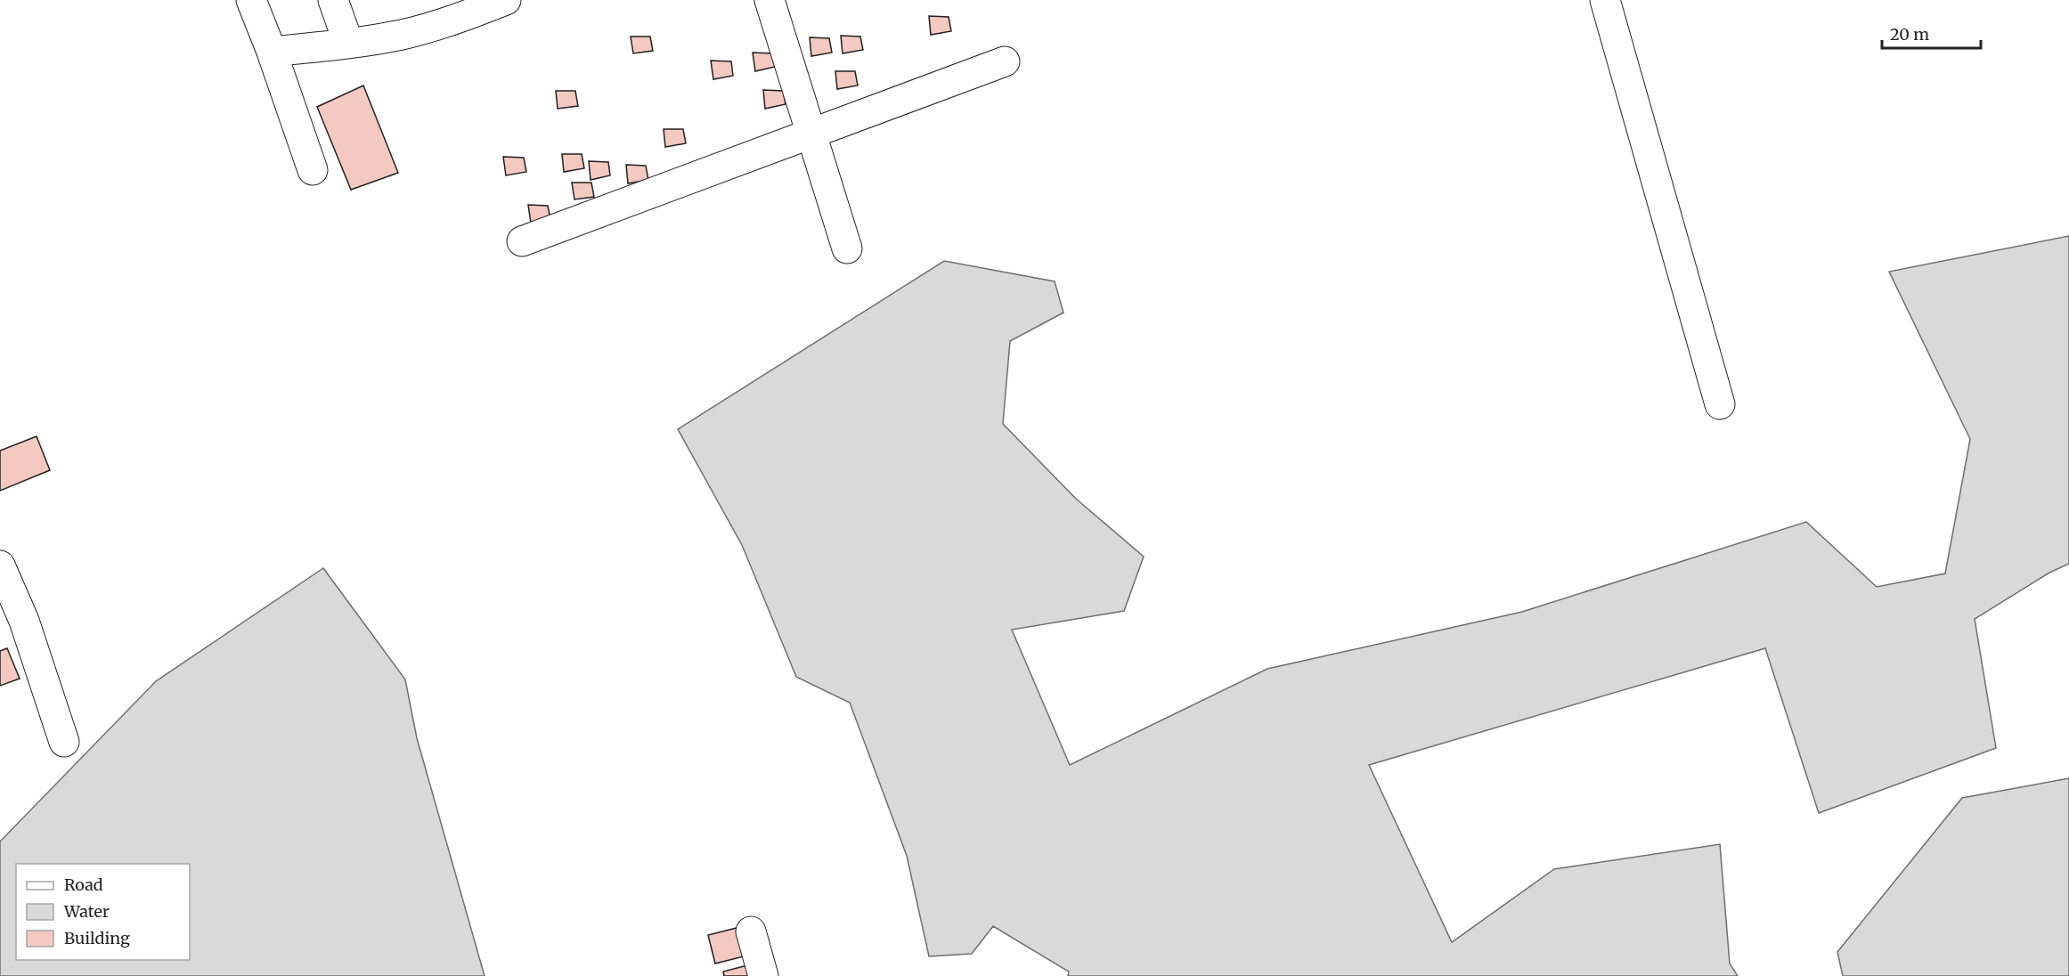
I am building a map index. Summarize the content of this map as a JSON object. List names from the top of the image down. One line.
{"legend":["Road","Water","Building"],"scale_bar":"20 m"}
